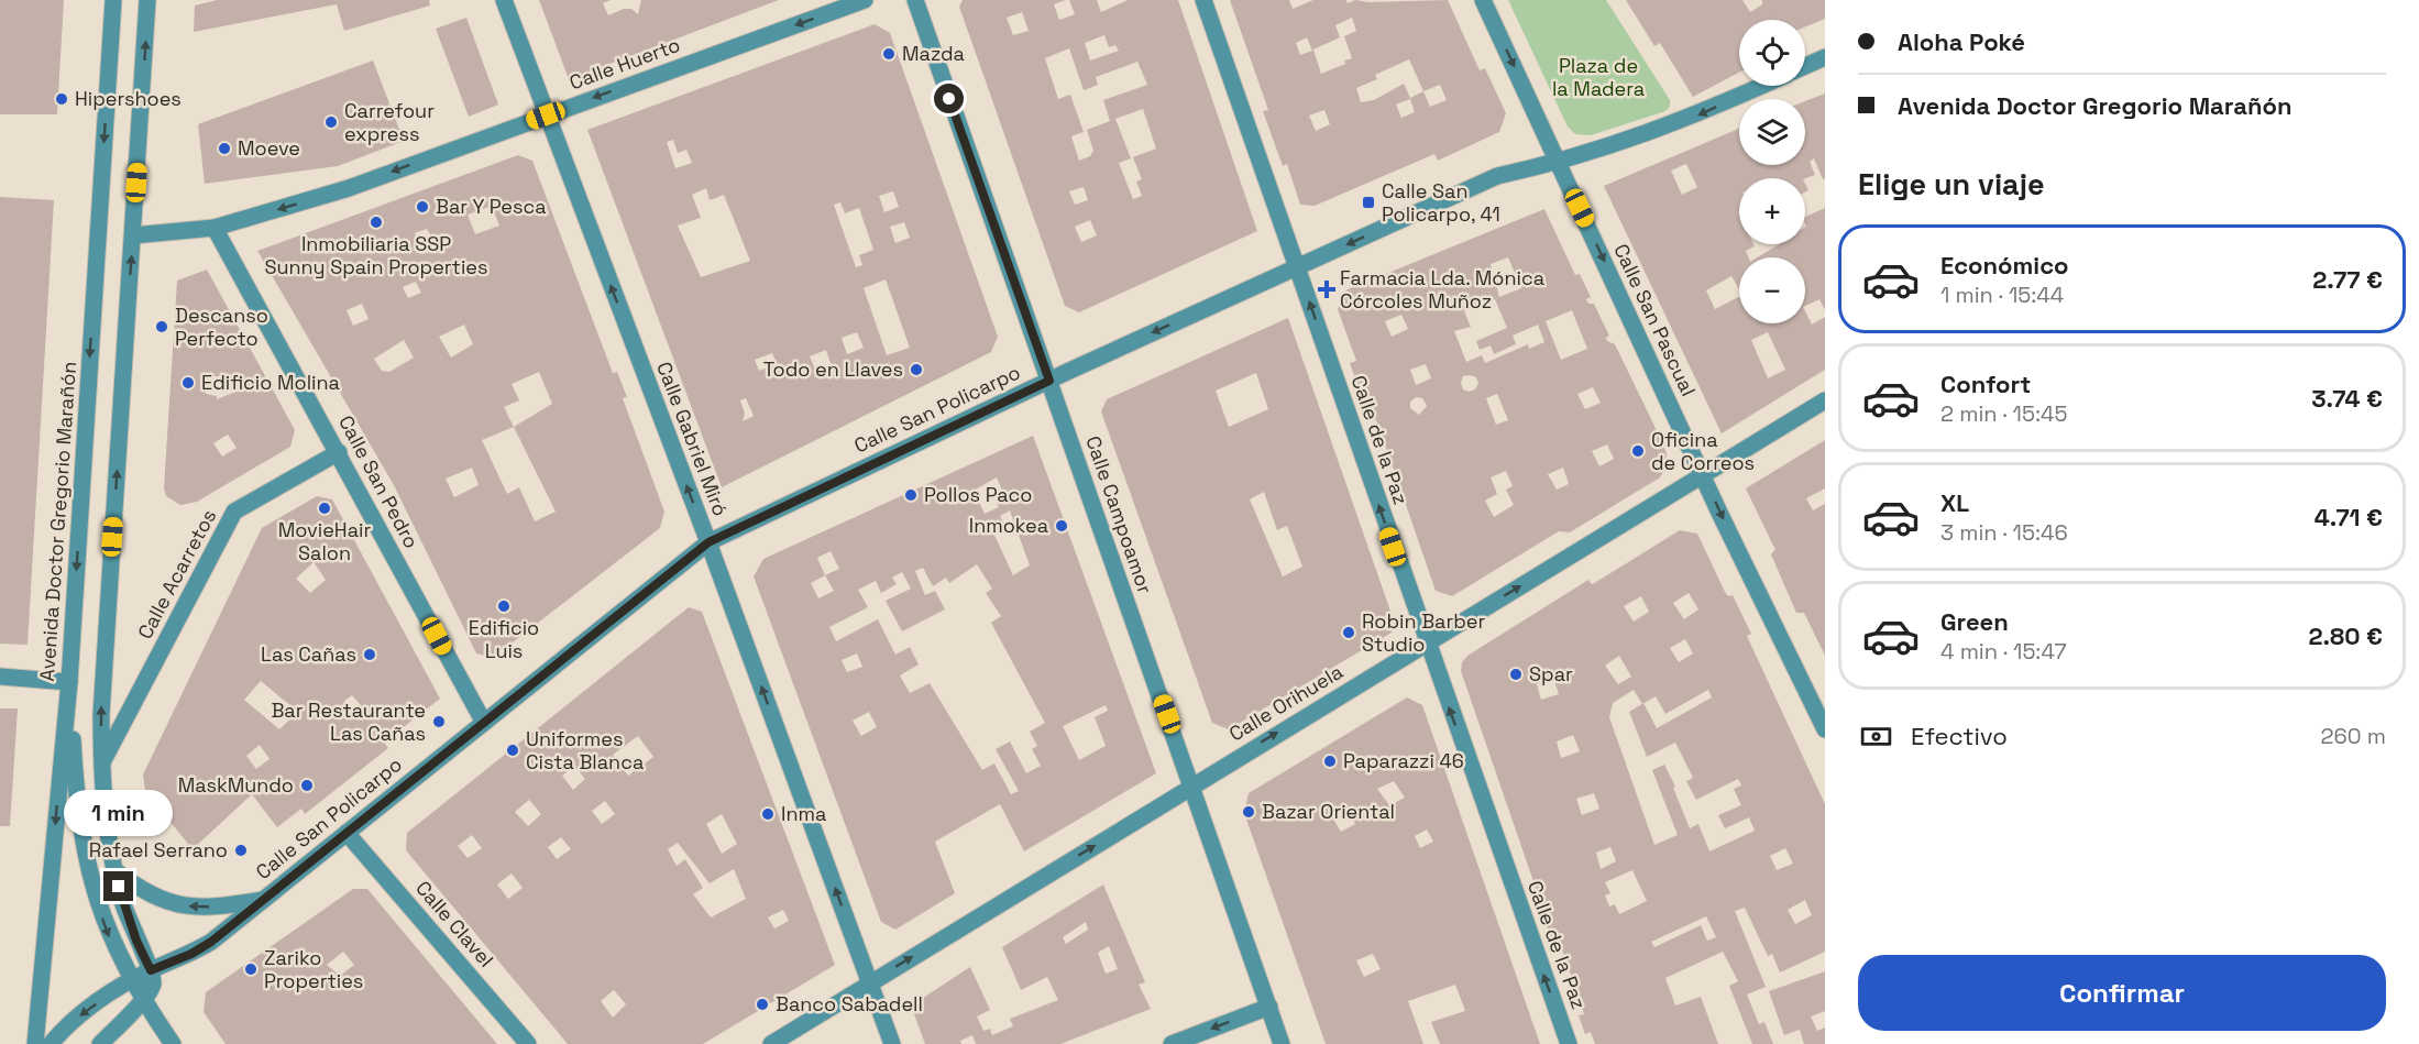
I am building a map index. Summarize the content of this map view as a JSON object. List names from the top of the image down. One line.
{"streets":{"street":["Calle Huerto","Calle San Pascual","Calle San Policarpo","Calle Gabriel Miró","Calle de la Paz","Calle San Pedro","Calle Campoamor","Avenida Doctor Gregorio Marañón","Calle Acarretos","Calle Orihuela","Calle Clavel"]},"crossings":[["Calle Huerto","Calle Gabriel Miró"],["Calle Huerto","Calle San Pedro"],["Calle San Pascual","Calle San Policarpo"],["Calle San Pascual","Calle Orihuela"],["Calle San Policarpo","Calle Gabriel Miró"],["Calle San Policarpo","Calle de la Paz"],["Calle San Policarpo","Calle San Pedro"],["Calle San Policarpo","Calle Campoamor"],["Calle San Policarpo","Calle Clavel"],["Calle Gabriel Miró","Calle Orihuela"],["Calle de la Paz","Calle Orihuela"],["Calle San Pedro","Calle Acarretos"],["Calle Campoamor","Calle Orihuela"]],"one_way":["Calle Huerto","Calle San Pascual","Calle San Policarpo","Calle Gabriel Miró","Calle de la Paz","Calle Orihuela"],"parks":["Plaza de la Madera"],"places":{"other":["Mazda","Hipershoes","Carrefour express","Moeve","Bar Y Pesca","Inmobiliaria SSP Sunny Spain Properties","Descanso Perfecto","Todo en Llaves","Edificio Molina","Oficina de Correos","Pollos Paco","MovieHair Salon","Inmokea","Edificio Luis","Robin Barber Studio","Las Cañas","Spar","Bar Restaurante Las Cañas","Uniformes Cista Blanca","Paparazzi 46","MaskMundo","Bazar Oriental","Inma","Rafael Serrano","Zariko Properties","Banco Sabadell"],"transit":["Calle San Policarpo, 41"],"health":["Farmacia Lda. Mónica Córcoles Muñoz"]},"page":{"banner":["Aloha Poké","Avenida Doctor Gregorio Marañón"],"map_buttons":["+","−"],"heading":"Elige un viaje","list":[{"name":"Económico","note":"1 min · 15:44","value":"2.77 €"},{"name":"Confort","note":"2 min · 15:45","value":"3.74 €"},{"name":"XL","note":"3 min · 15:46","value":"4.71 €"},{"name":"Green","note":"4 min · 15:47","value":"2.80 €"}],"pay":["Efectivo","260 m"],"bubble":"1 min","buttons":"Confirmar"}}
